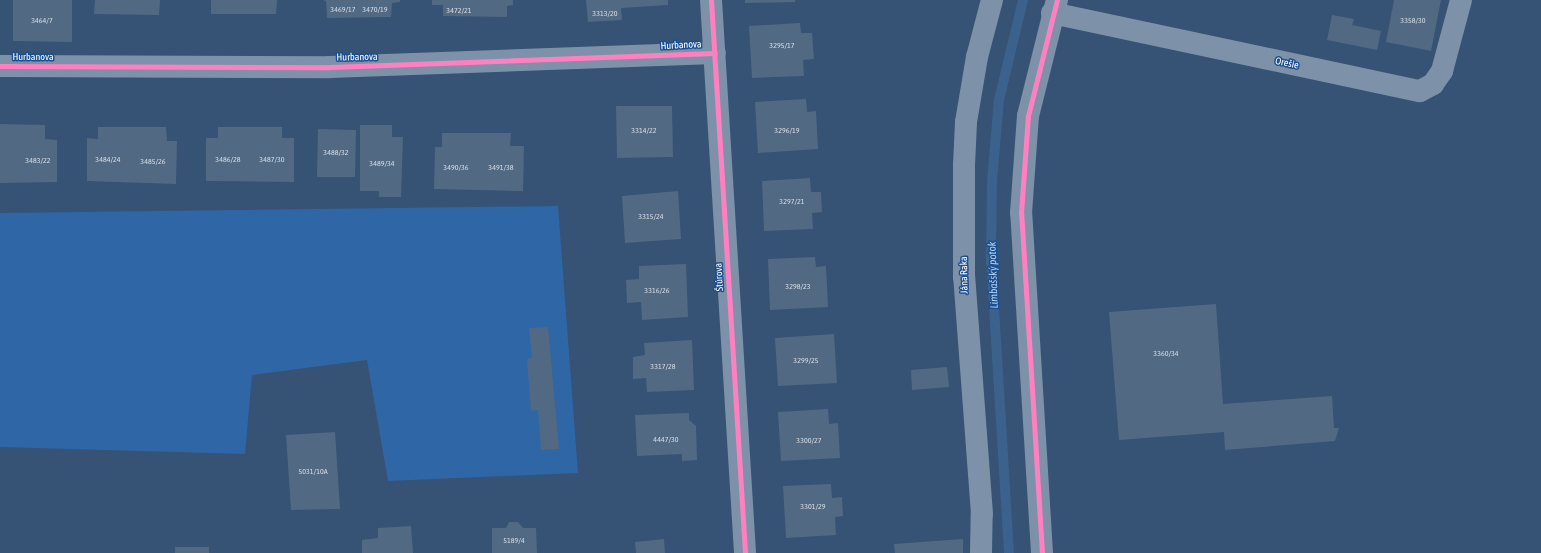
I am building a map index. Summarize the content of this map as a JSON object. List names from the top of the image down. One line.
{"streets":{"street":["Hurbanova","Orešie","Jána Raka","Štúrova"]},"crossings":[["Hurbanova","Štúrova"]],"water":["Limbašský potok"],"house_numbers":["3469/17","3470/19","3472/21","3313/20","3464/7","3358/30","3295/17","3314/22","3296/19","3488/32","3484/24","3486/28","3487/30","3483/22","3485/26","3489/34","3490/36","3491/38","3297/21","3315/24","3298/23","3316/26","3360/34","3299/25","3317/28","4447/30","3300/27","5031/10A","3301/29","5189/4"]}
